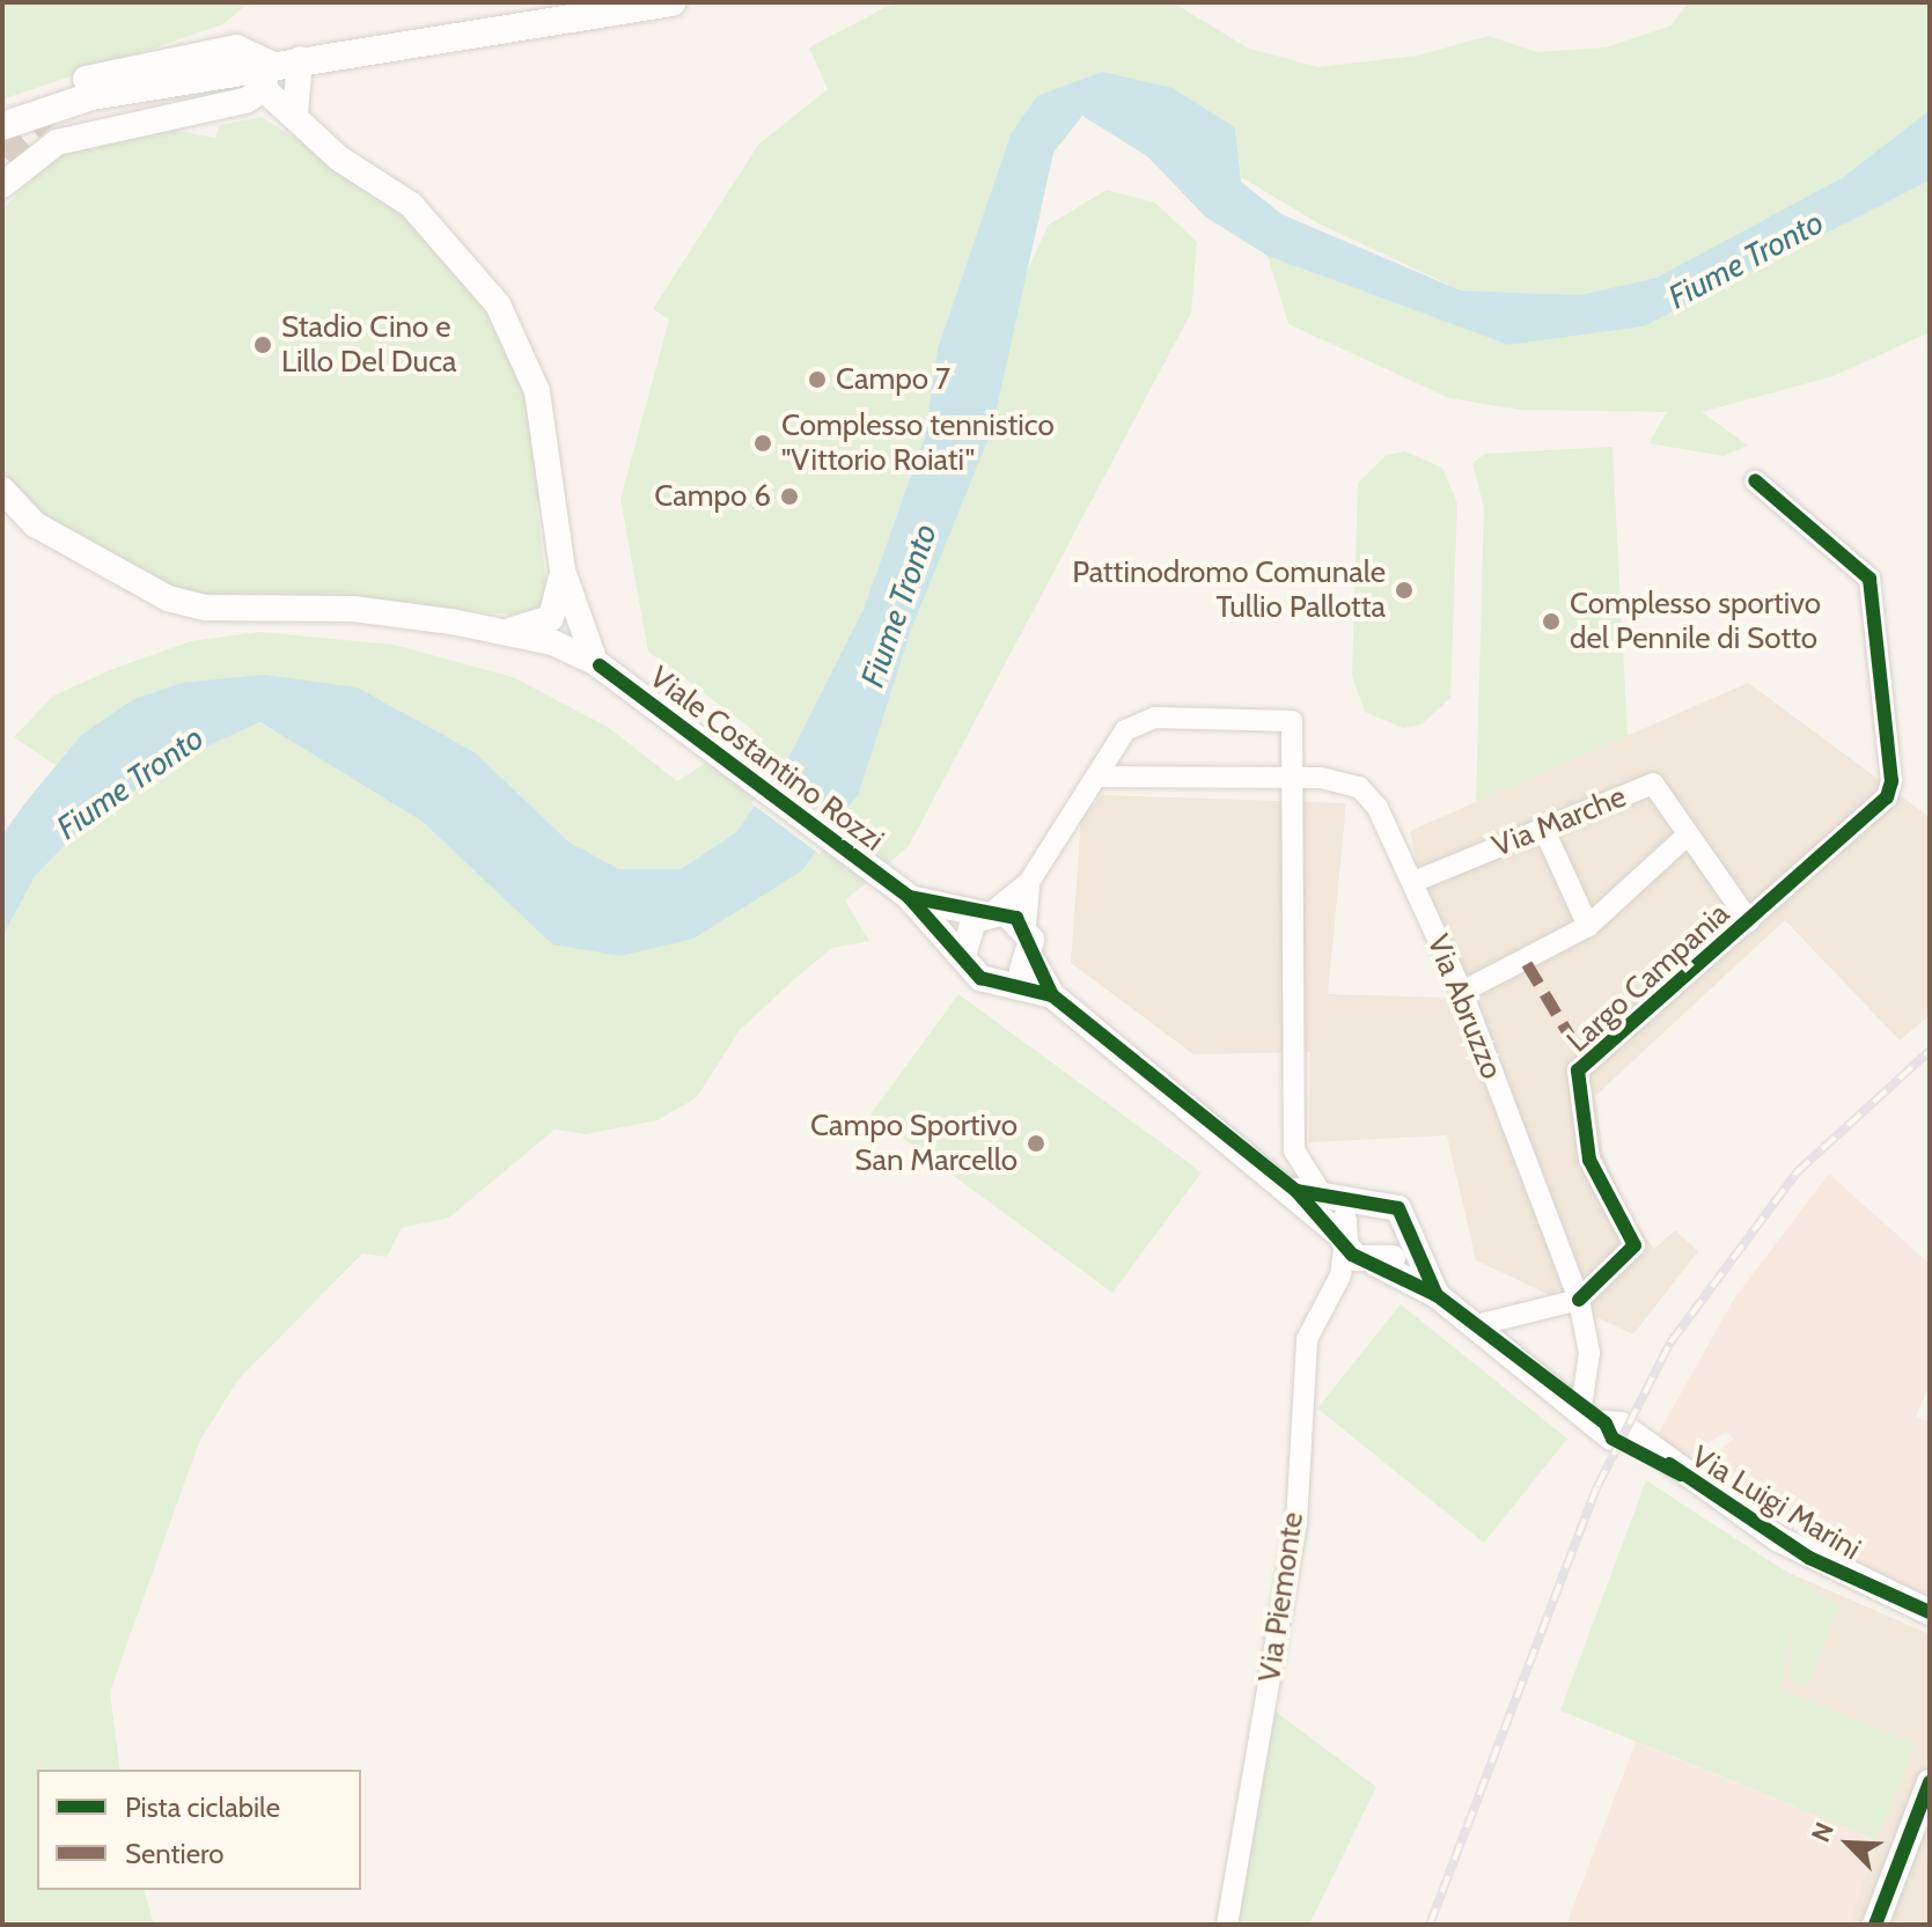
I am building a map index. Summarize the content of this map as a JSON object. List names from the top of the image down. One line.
{"streets":{"street":["Viale Costantino Rozzi","Via Marche","Largo Campania","Via Abruzzo","Via Luigi Marini","Via Piemonte"]},"crossings":[["Viale Costantino Rozzi","Via Abruzzo"],["Viale Costantino Rozzi","Via Luigi Marini"],["Viale Costantino Rozzi","Via Piemonte"],["Via Marche","Largo Campania"],["Via Marche","Via Abruzzo"],["Largo Campania","Via Abruzzo"]],"water":["Fiume Tronto"],"places":["Stadio Cino e Lillo Del Duca","Campo 7","Complesso tennistico \"Vittorio Roiati\"","Campo 6","Pattinodromo Comunale Tullio Pallotta","Complesso sportivo del Pennile di Sotto","Campo Sportivo San Marcello"],"legend":["Pista ciclabile","Sentiero"],"north":"top left"}
